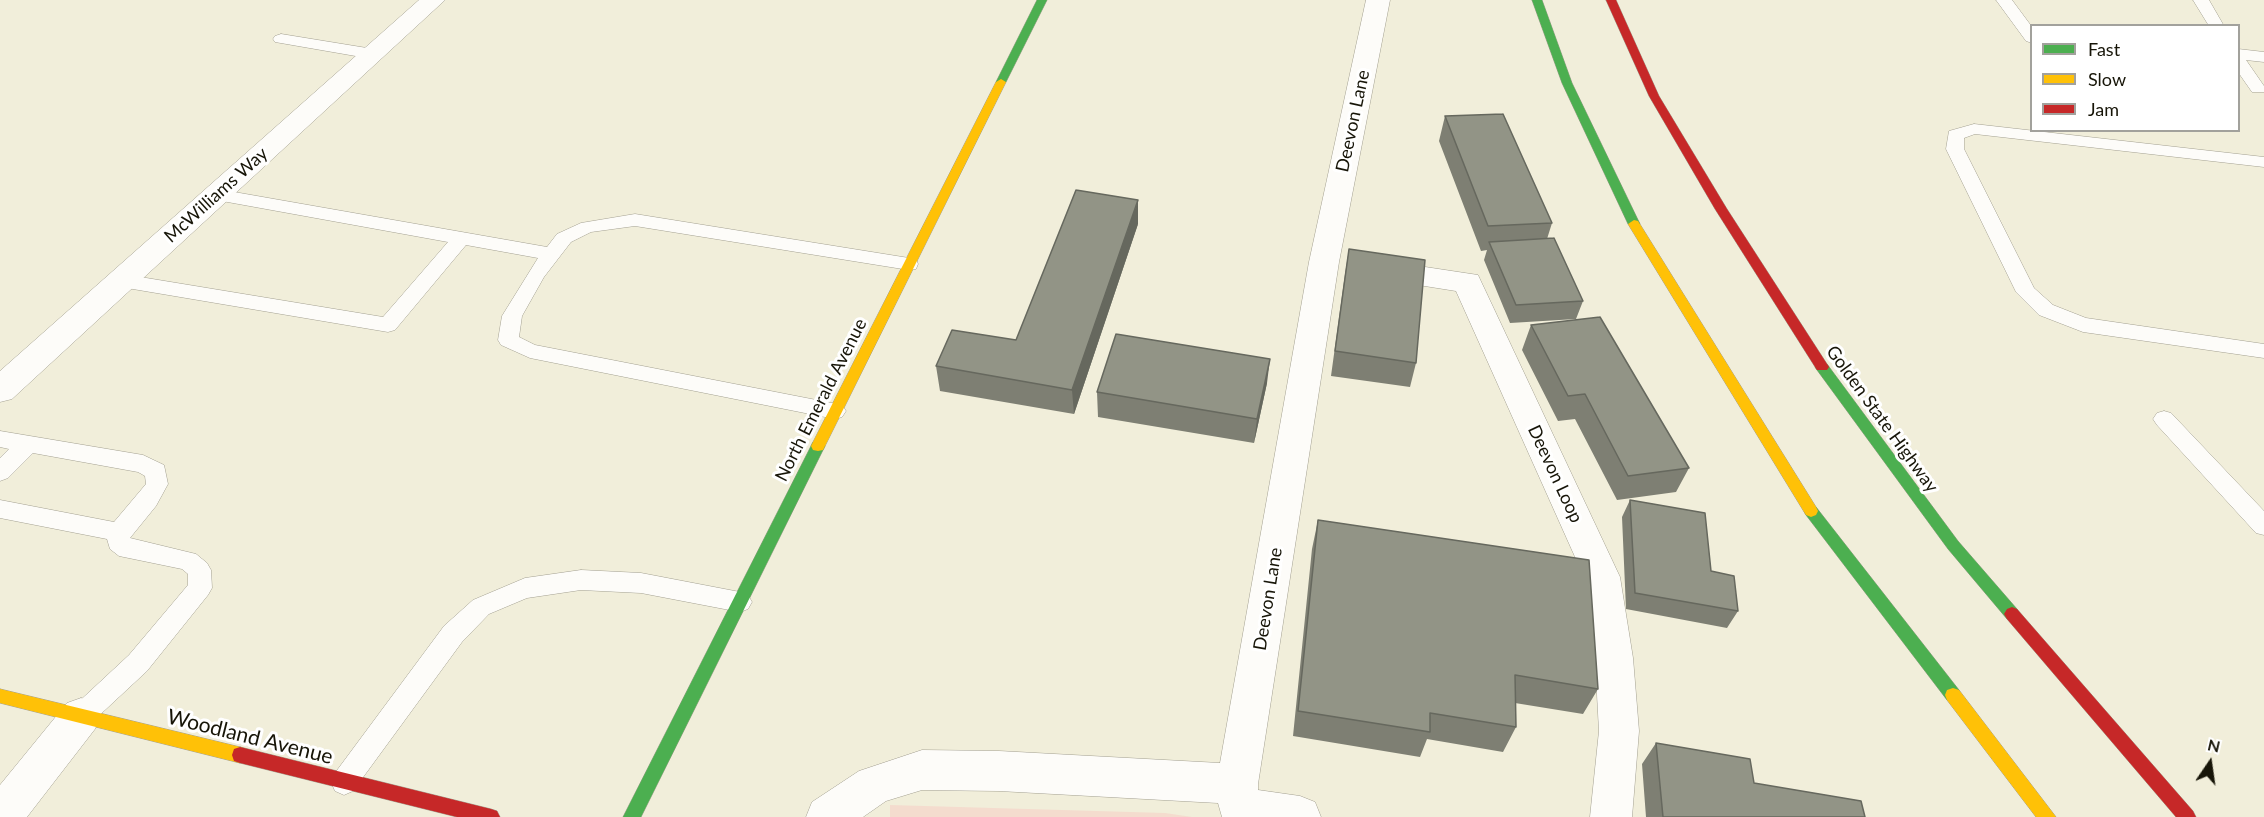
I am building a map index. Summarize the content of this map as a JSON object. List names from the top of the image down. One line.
{"streets":{"main road":["North Emerald Avenue","Golden State Highway","Woodland Avenue"],"street":["Deevon Lane","McWilliams Way","Deevon Loop"]},"crossings":[["Deevon Lane","Deevon Loop"]],"legend":["Fast","Slow","Jam"],"north":"top"}
